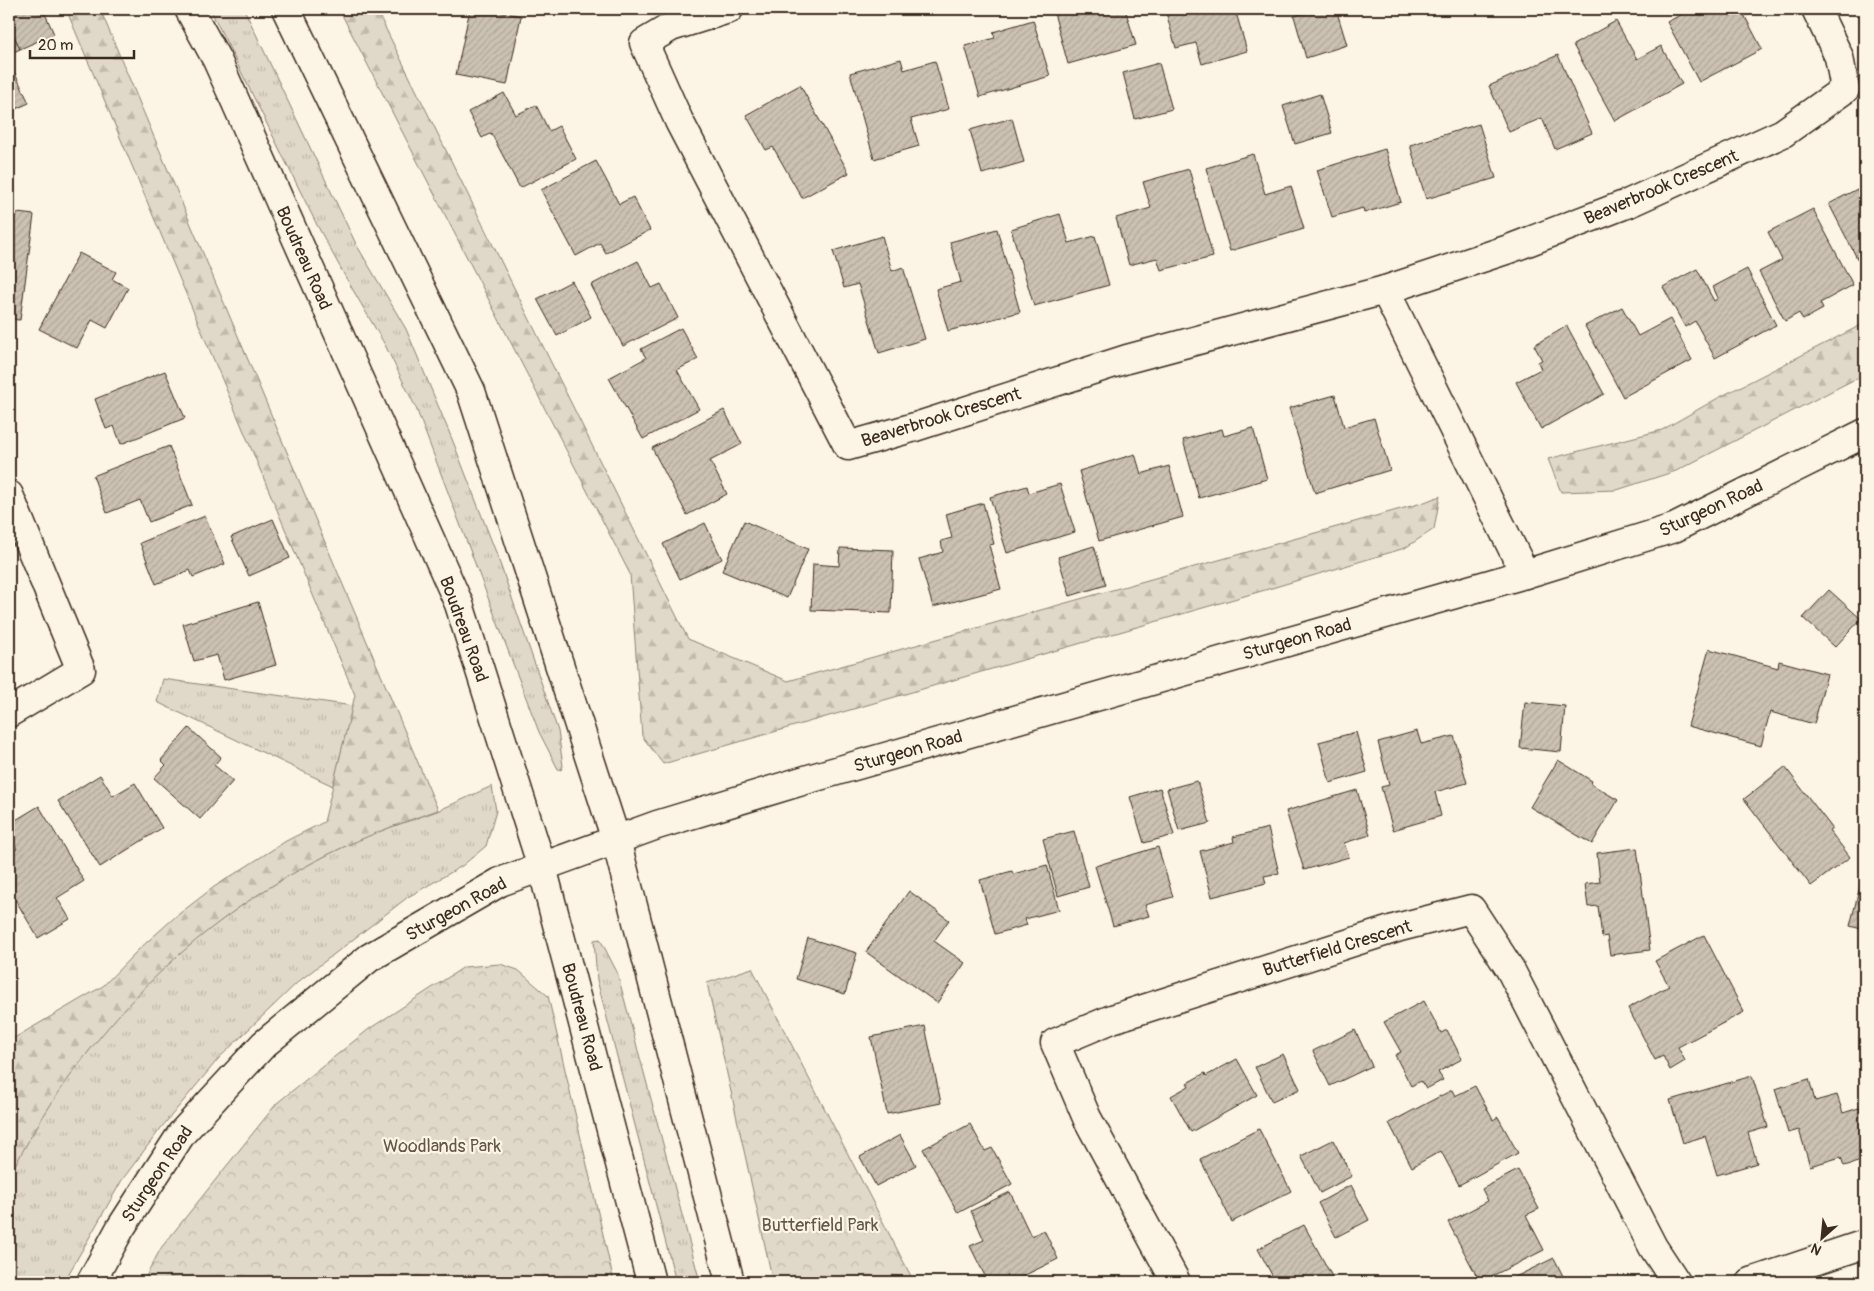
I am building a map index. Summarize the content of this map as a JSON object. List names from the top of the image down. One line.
{"streets":{"main road":["Beaverbrook Crescent","Boudreau Road","Sturgeon Road","Butterfield Crescent"]},"crossings":[["Boudreau Road","Sturgeon Road"]],"parks":["Woodlands Park","Butterfield Park"],"scale_bar":"20 m","north":"bottom left"}
